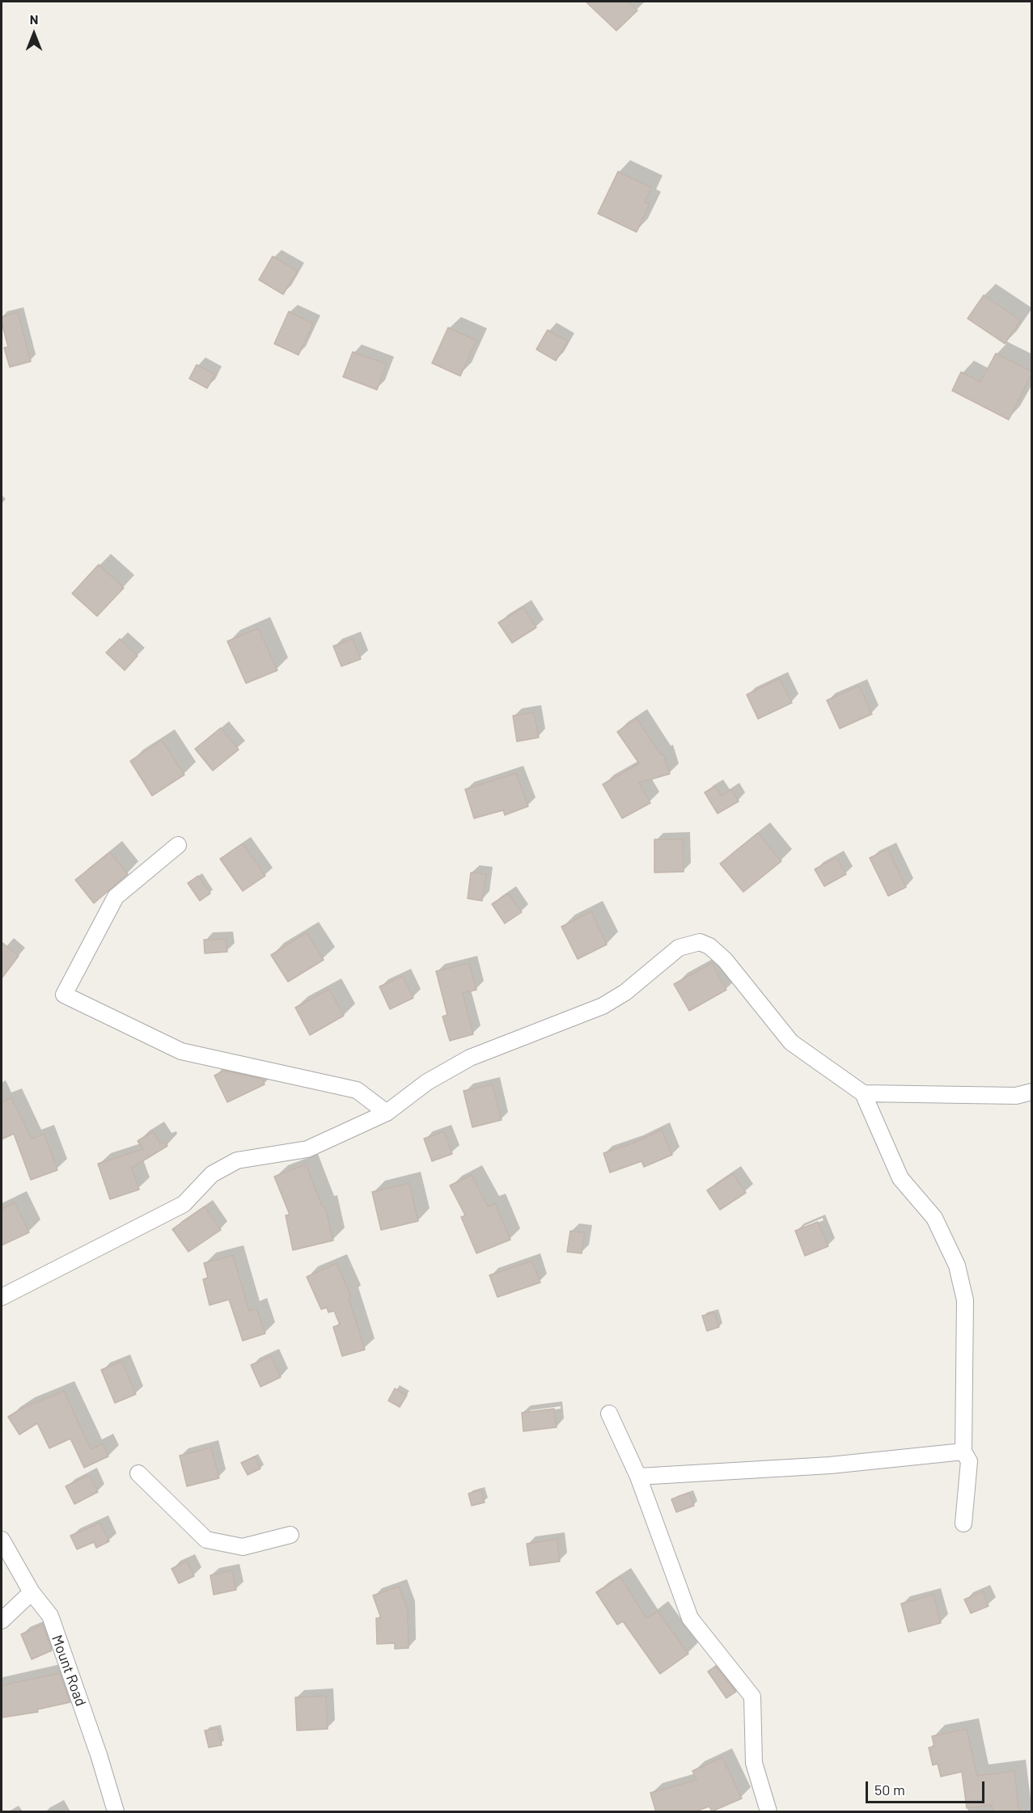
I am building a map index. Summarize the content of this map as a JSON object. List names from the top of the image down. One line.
{"streets":{"street":["Mount Road"]},"scale_bar":"50 m","north":"top"}
